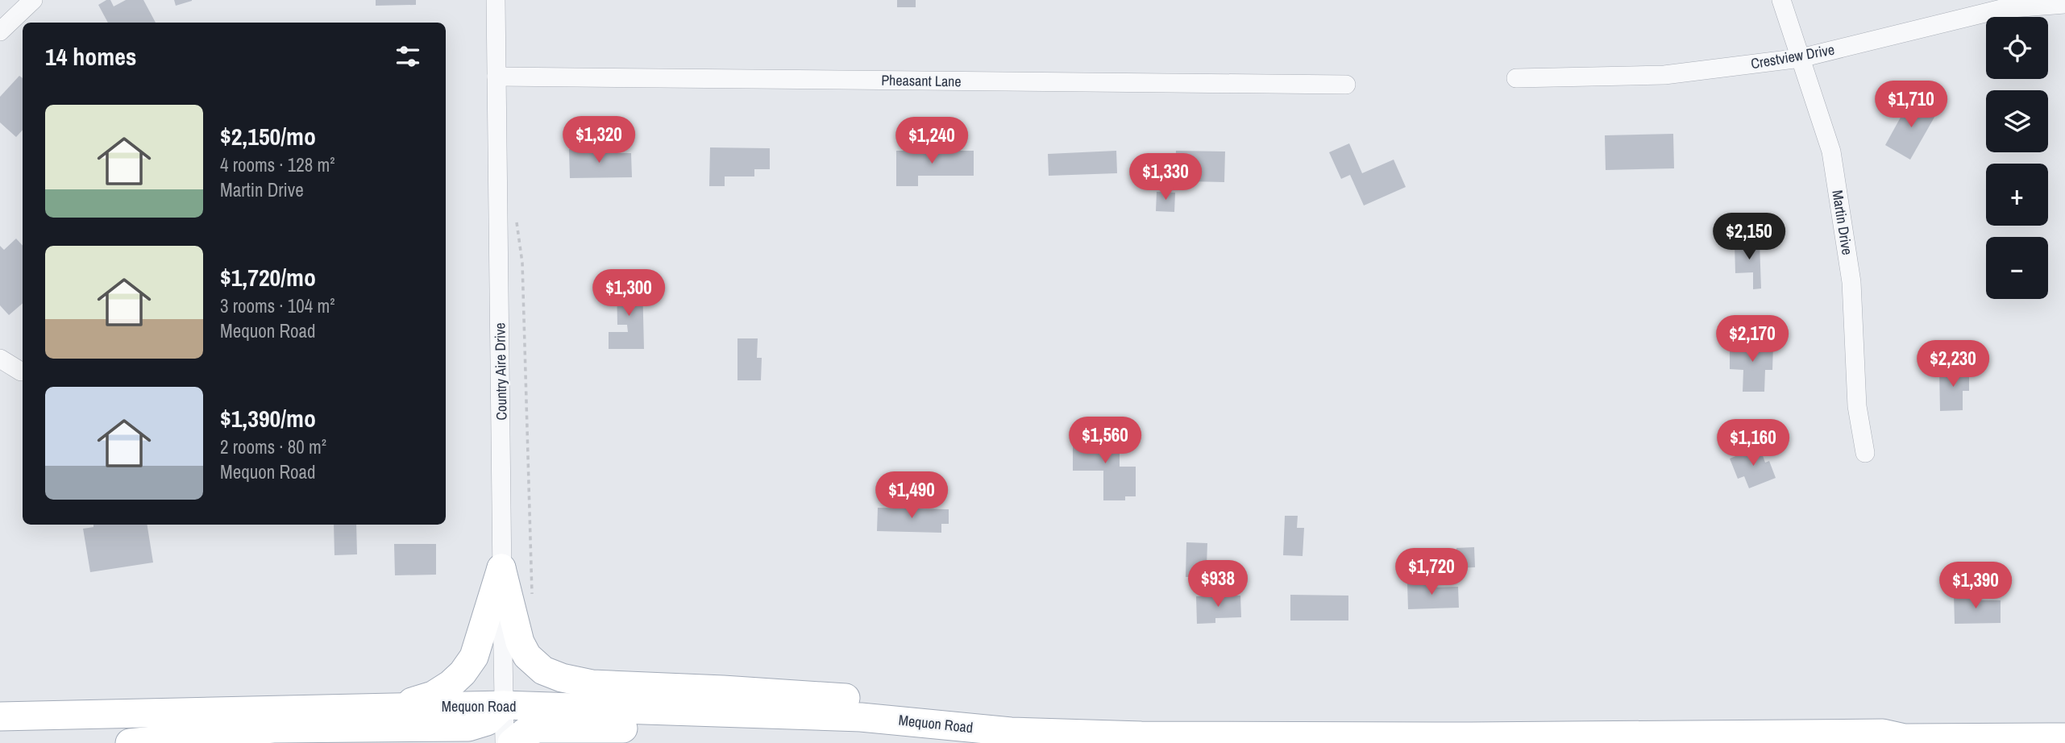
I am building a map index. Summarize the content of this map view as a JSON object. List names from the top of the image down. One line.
{"streets":{"main road":["Mequon Road"],"street":["Crestview Drive","Pheasant Lane","Martin Drive","Country Aire Drive"]},"crossings":[["Crestview Drive","Martin Drive"],["Pheasant Lane","Country Aire Drive"],["Country Aire Drive","Mequon Road"]],"page":{"map_buttons":["+","−"],"heading":"14 homes","price":["$1,710","$1,320","$1,240","$1,330","$2,150","$1,300","$2,170","$2,230","$1,560","$1,160","$1,490","$1,720","$938","$1,390"],"list":[{"name":"$2,150/mo","note":"4 rooms · 128 m² · Martin Drive"},{"name":"$1,720/mo","note":"3 rooms · 104 m² · Mequon Road"},{"name":"$1,390/mo","note":"2 rooms · 80 m² · Mequon Road"}]}}
